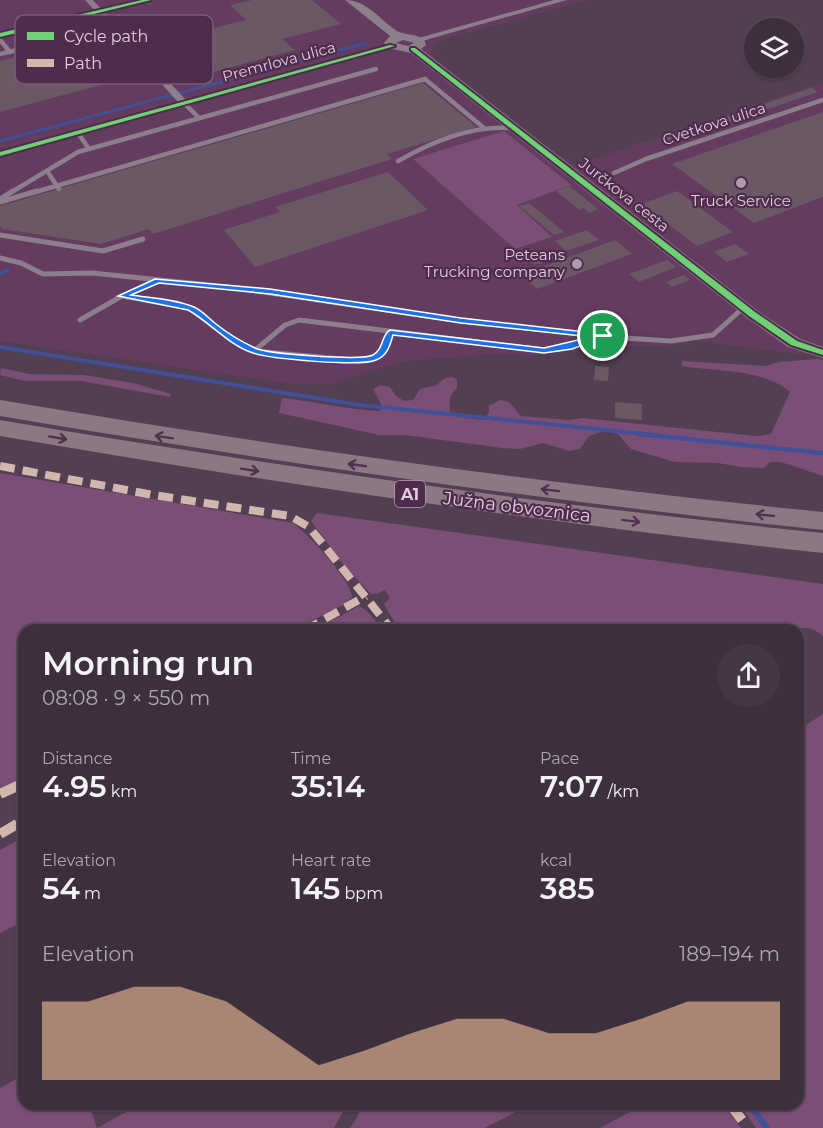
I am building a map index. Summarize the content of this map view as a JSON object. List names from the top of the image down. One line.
{"streets":{"highway":["A1","Južna obvoznica"],"street":["Premrlova ulica","Jurčkova cesta"],"lane":["Cvetkova ulica"]},"places":["Truck Service","Peteans Trucking company"],"legend":["Cycle path","Path"],"page":{"heading":["Morning run","08:08 · 9 × 550 m"],"stats":[["Distance","4.95 km"],["Time","35:14"],["Pace","7:07 /km"],["Elevation","54 m"],["Heart rate","145 bpm"],["kcal","385"]],"chart":["Elevation","189–194 m"]}}
